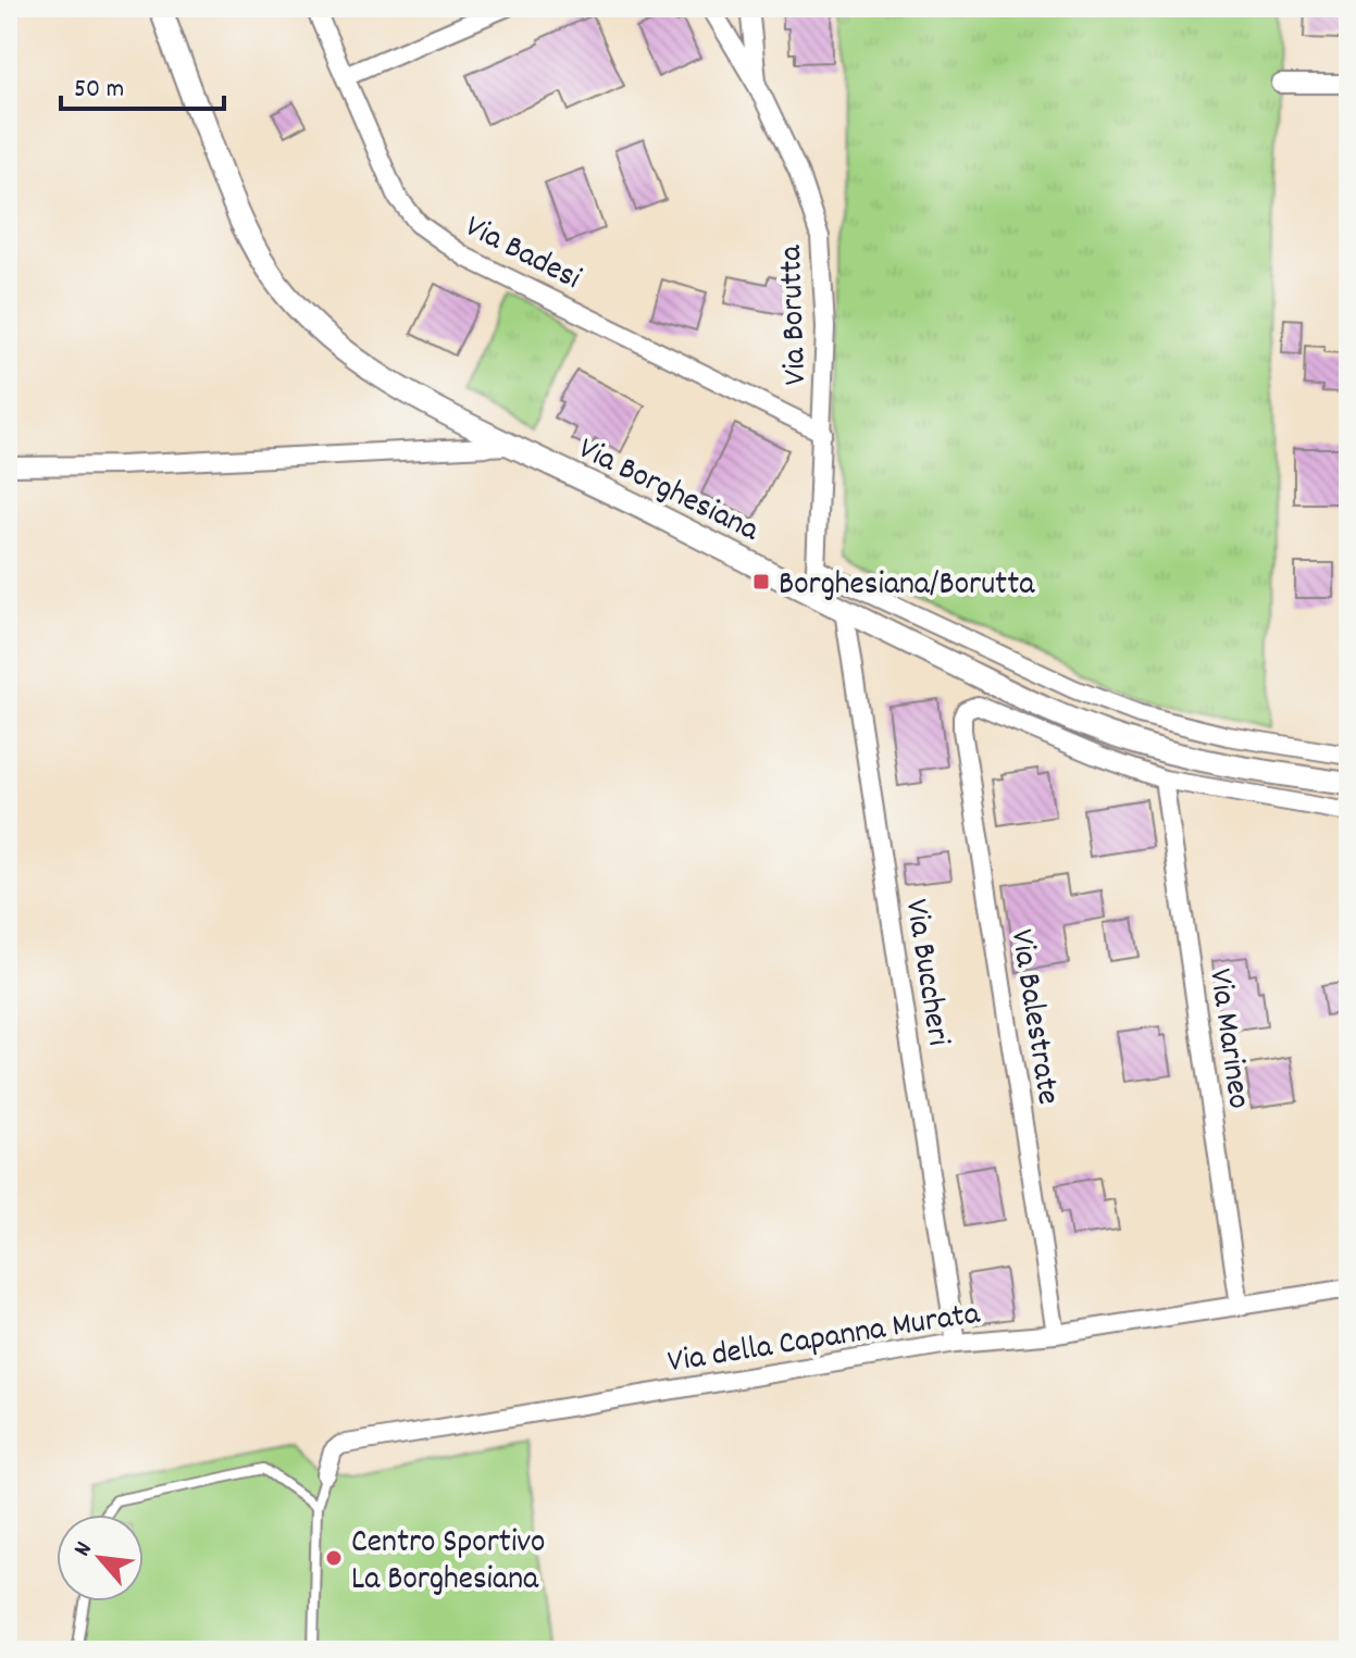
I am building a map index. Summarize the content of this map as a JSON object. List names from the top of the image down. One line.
{"streets":{"street":["Via Badesi","Via Borutta","Via Borghesiana","Via Buccheri","Via Balestrate","Via Marineo","Via della Capanna Murata"]},"crossings":[["Via Badesi","Via Borutta"],["Via Borutta","Via Borghesiana"],["Via Borghesiana","Via Buccheri"],["Via Buccheri","Via della Capanna Murata"],["Via Balestrate","Via Marineo"],["Via Balestrate","Via della Capanna Murata"],["Via Marineo","Via della Capanna Murata"]],"places":{"transit":["Borghesiana/Borutta"],"other":["Centro Sportivo La Borghesiana"]},"scale_bar":"50 m","north":"top left"}
